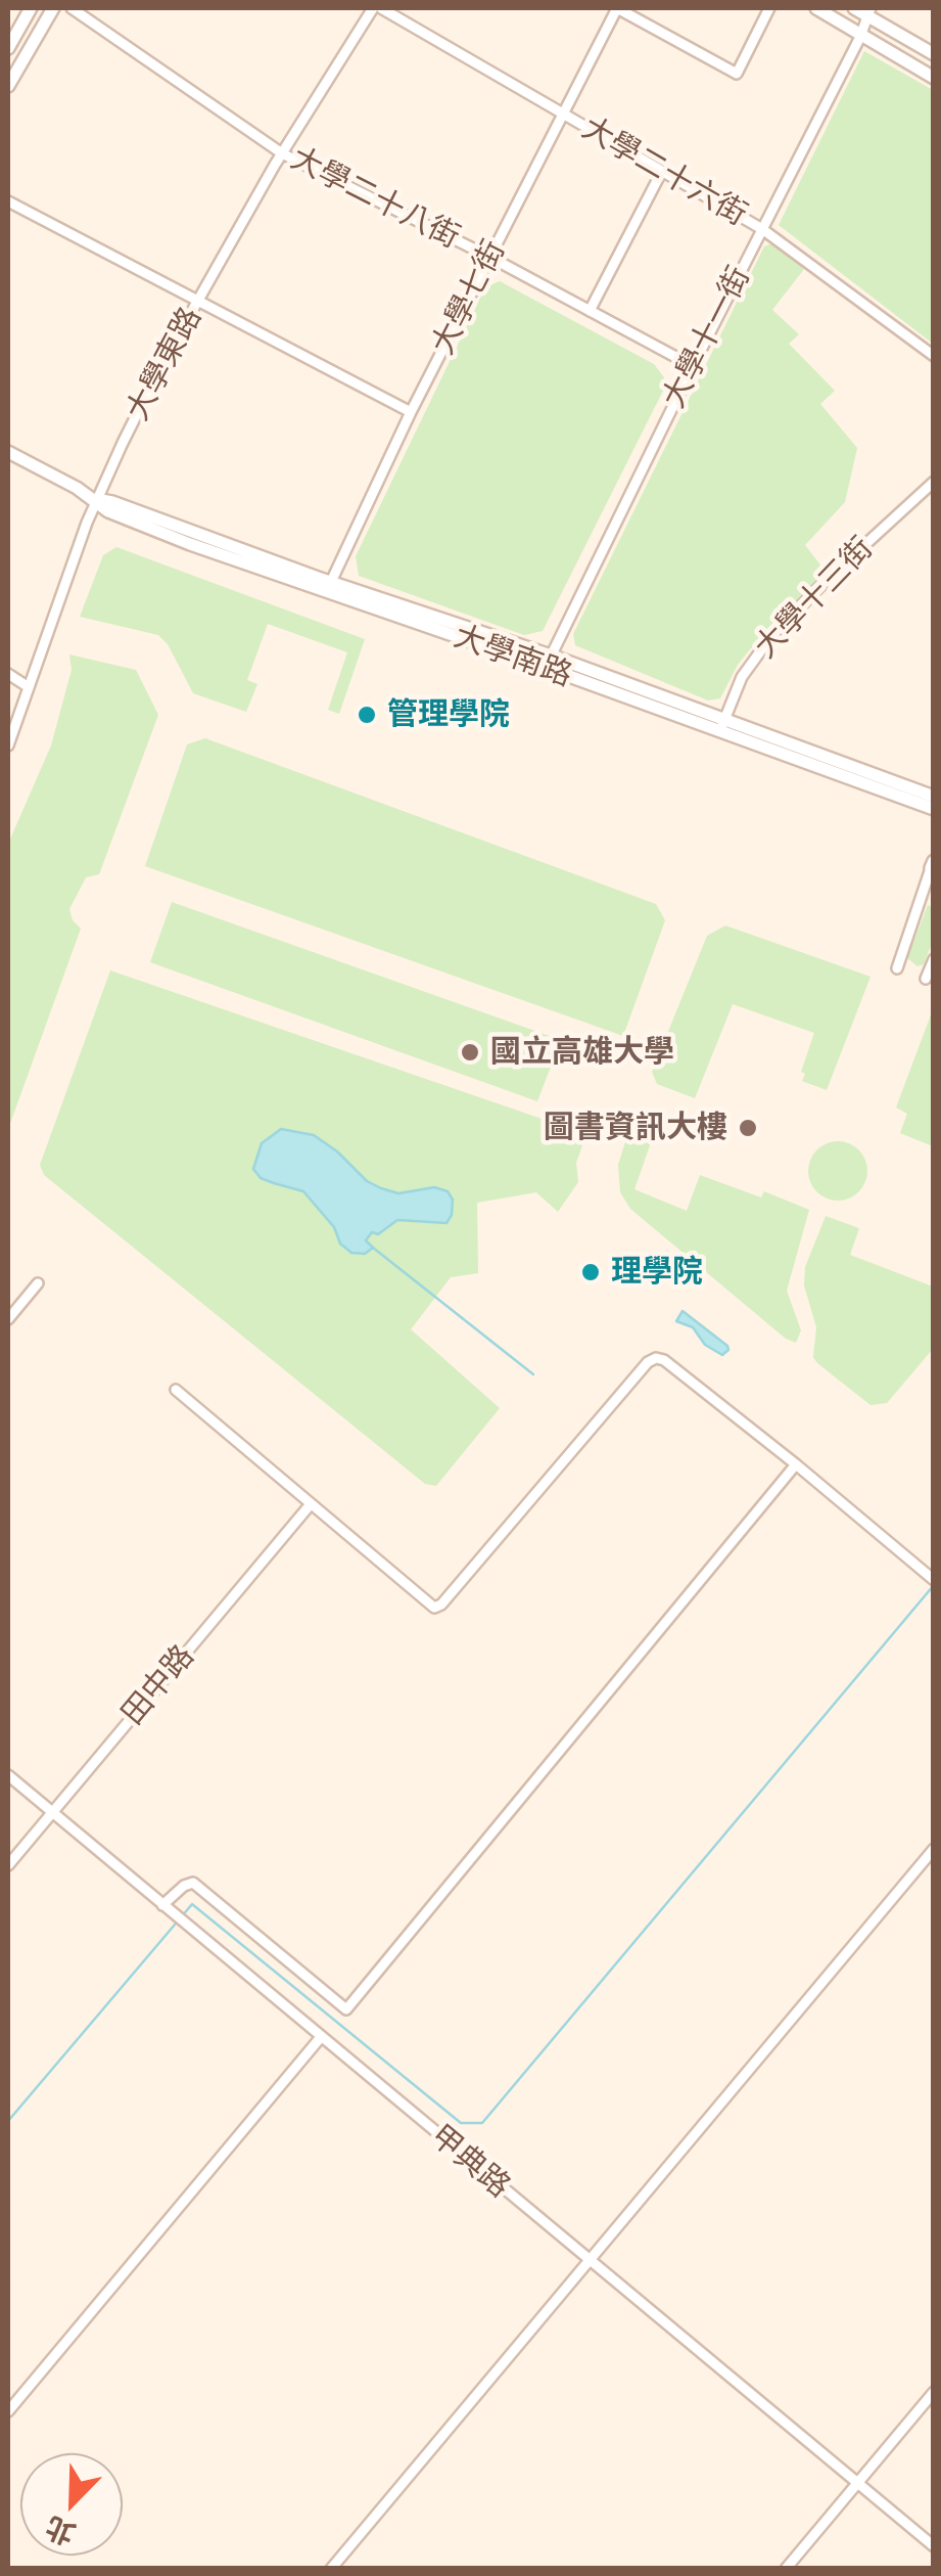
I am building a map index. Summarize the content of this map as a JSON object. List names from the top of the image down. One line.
{"streets":{"street":["大學二十六街","大學二十八街","大學七街","大學十一街","大學東路","大學十三街","大學南路","田中路","甲典路"]},"crossings":[["大學二十六街","大學七街"],["大學二十六街","大學十一街"],["大學二十八街","大學七街"],["大學二十八街","大學十一街"],["大學二十八街","大學東路"],["大學七街","大學南路"],["大學十一街","大學南路"],["大學東路","大學南路"],["大學十三街","大學南路"],["田中路","甲典路"]],"places":["管理學院","國立高雄大學","圖書資訊大樓","理學院"],"north":"bottom left"}
